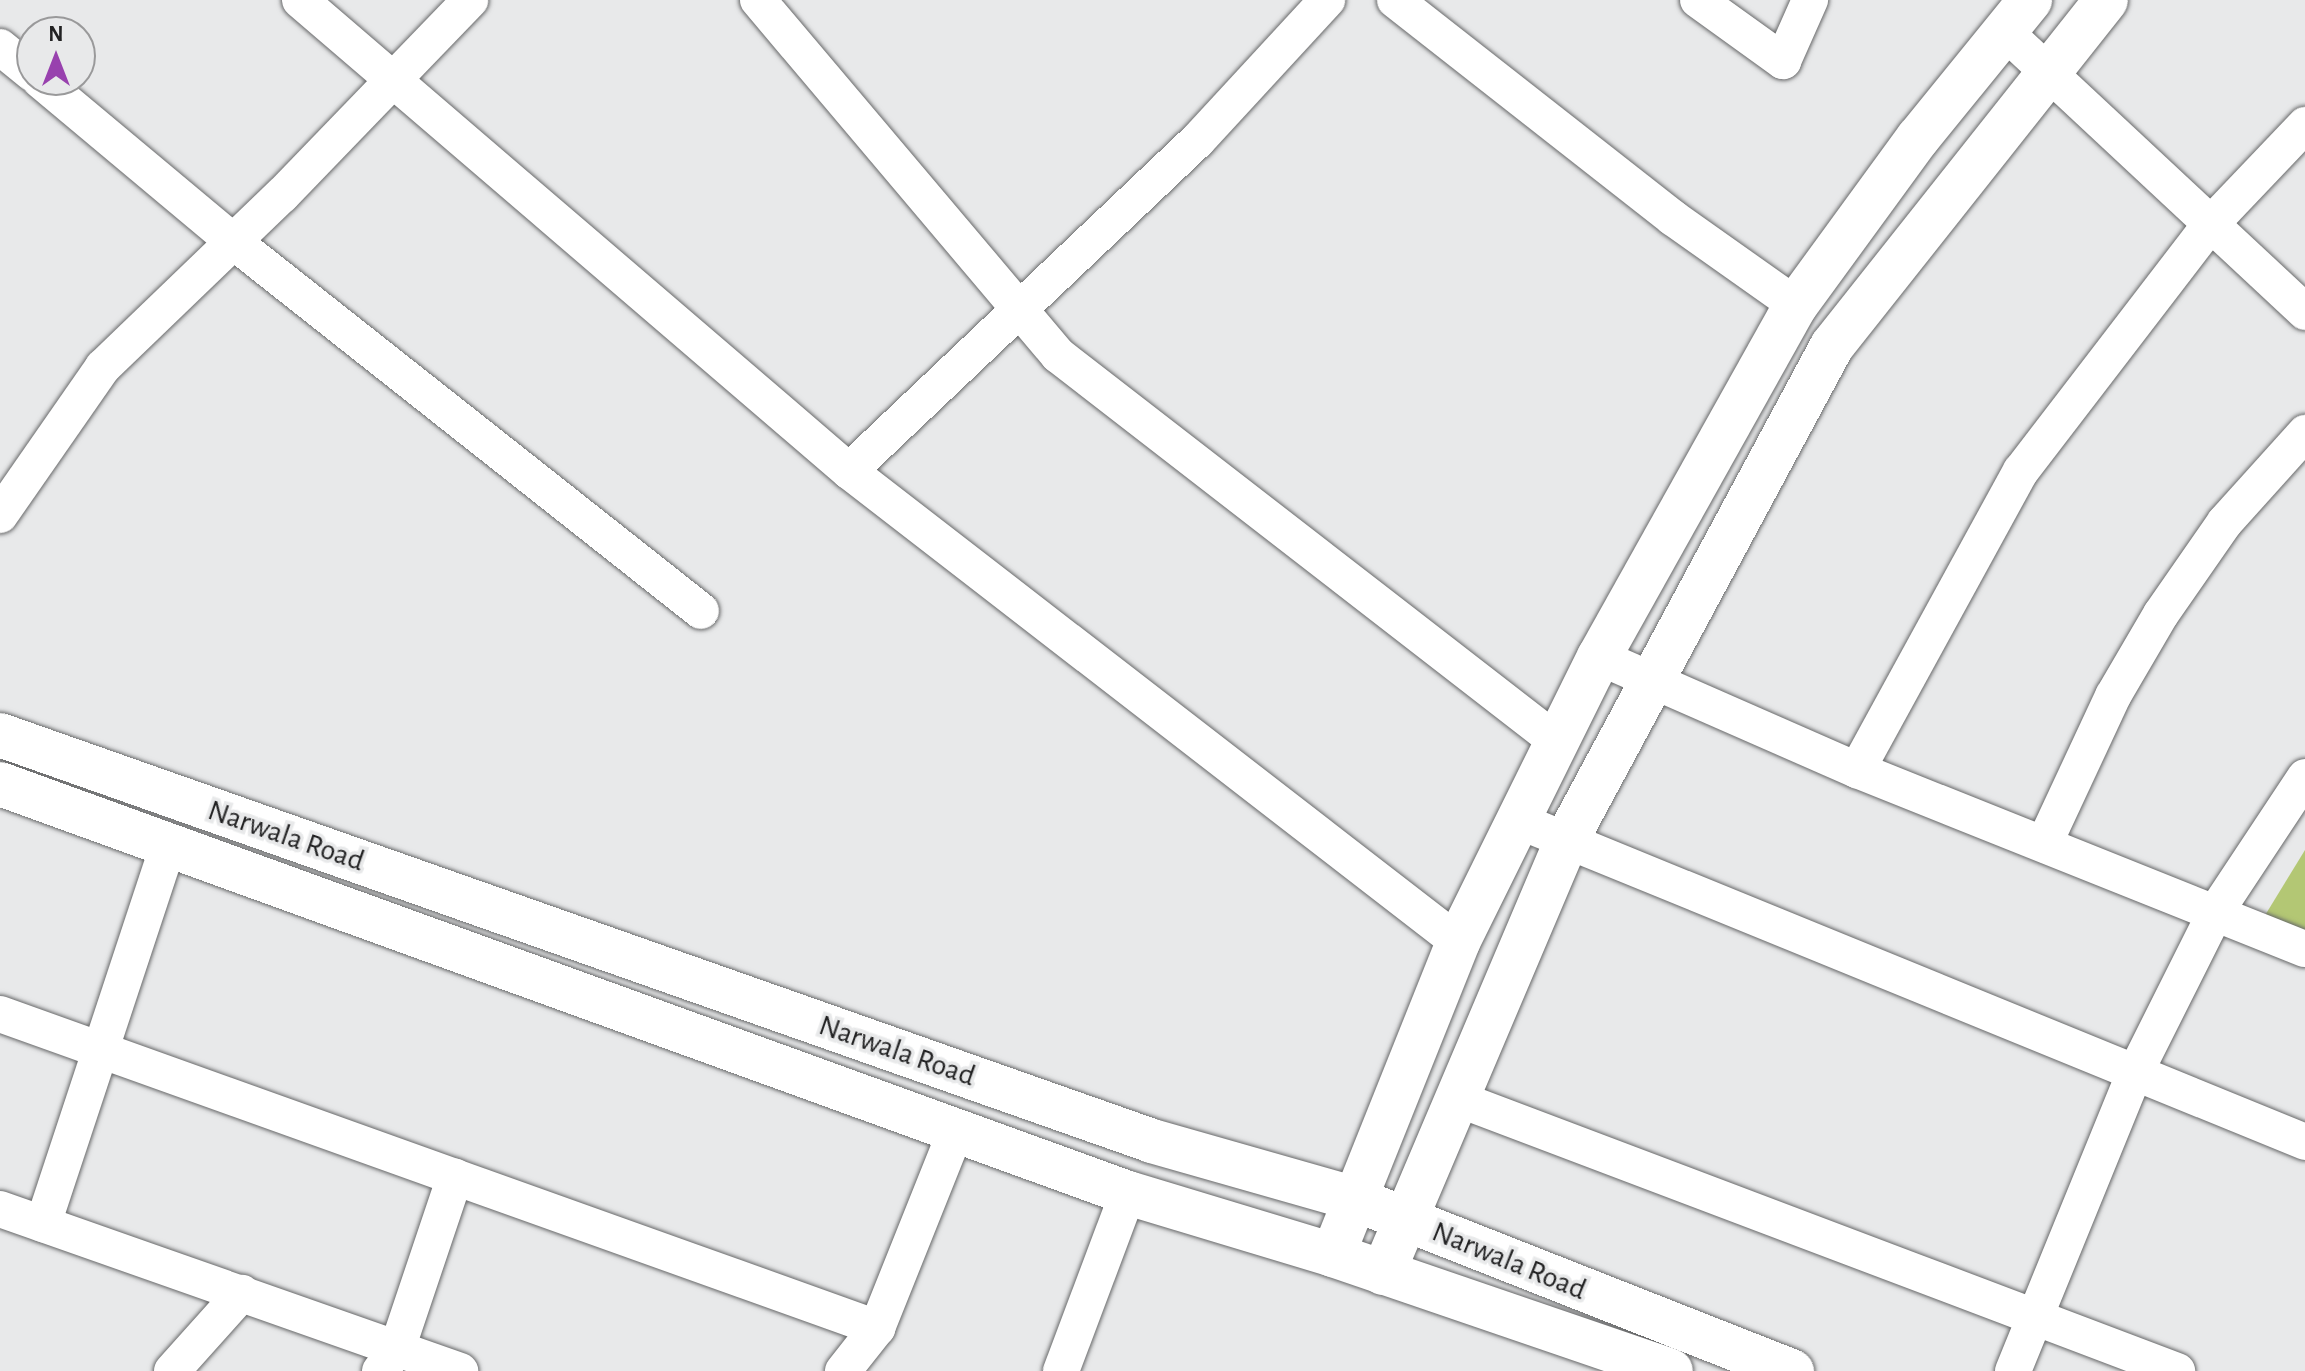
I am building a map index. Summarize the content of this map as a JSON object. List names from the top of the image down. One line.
{"streets":{"main road":["Narwala Road"]},"north":"top"}
